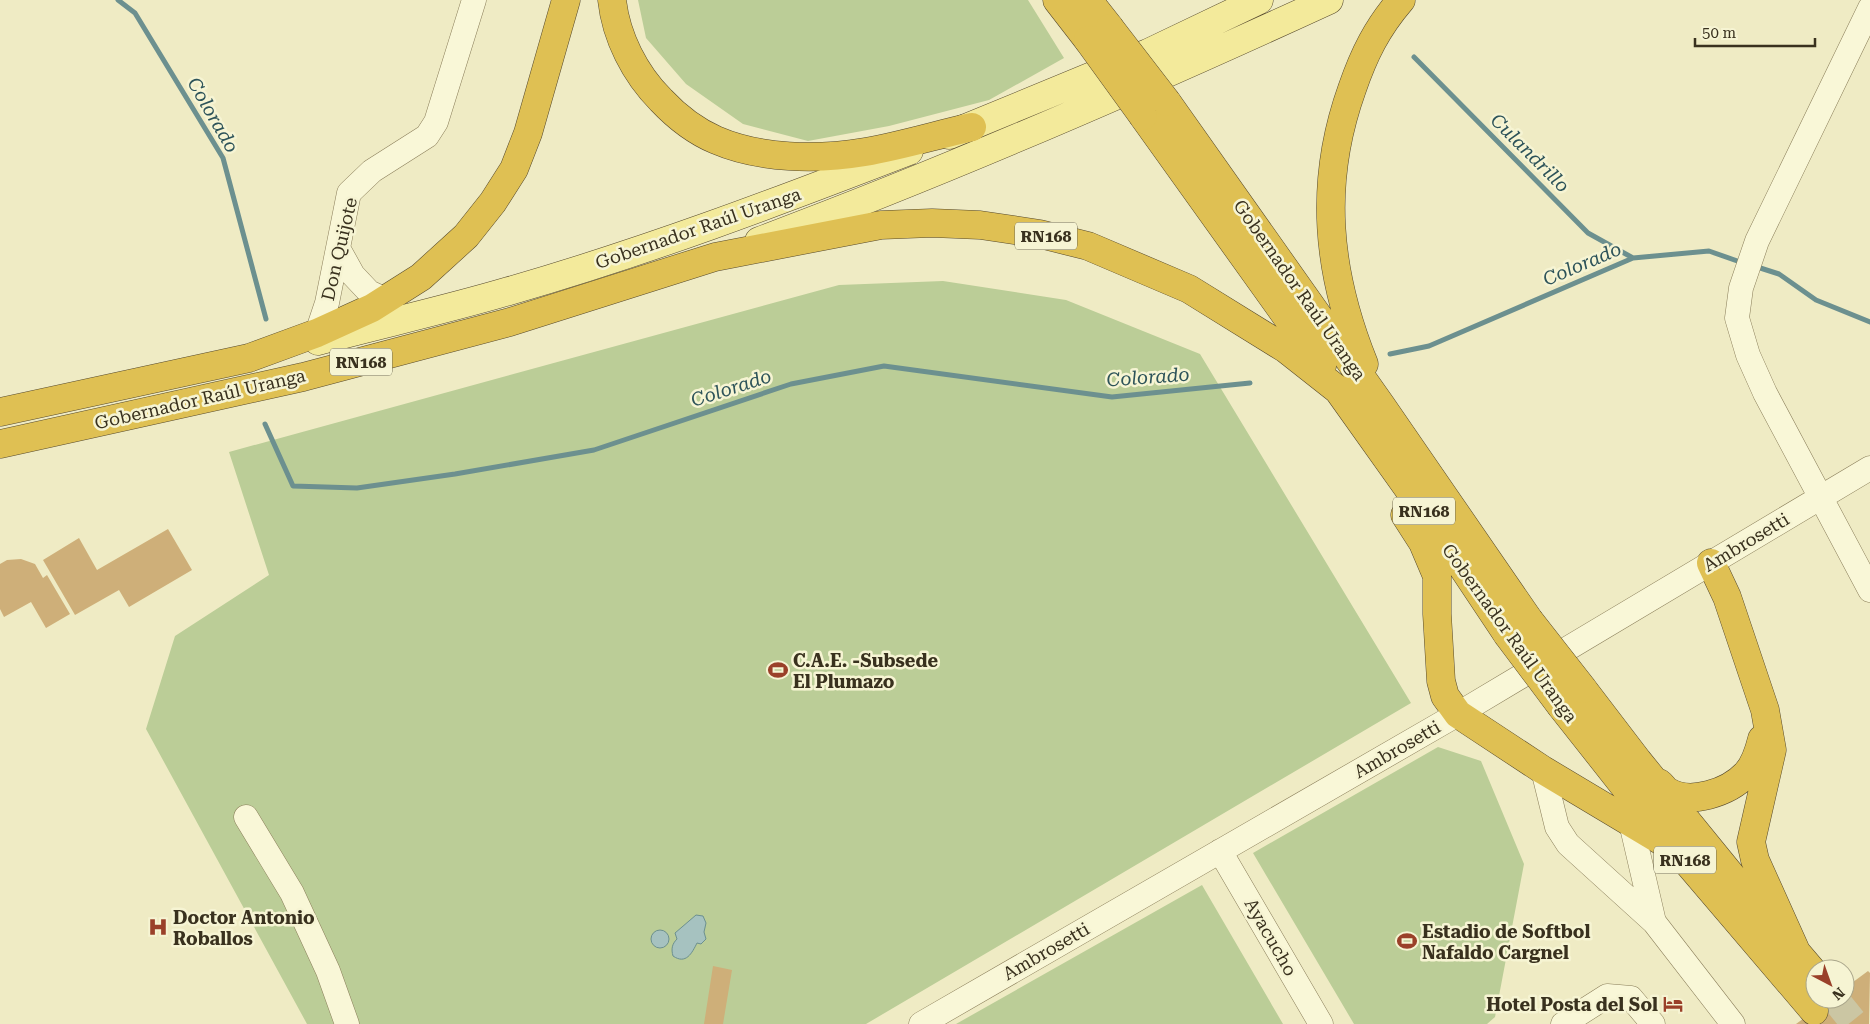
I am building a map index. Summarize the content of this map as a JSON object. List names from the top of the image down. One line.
{"streets":{"highway":["Gobernador Raúl Uranga","RN168"],"street":["Don Quijote","Ambrosetti","Ayacucho"]},"crossings":[["Gobernador Raúl Uranga","Don Quijote"],["Ambrosetti","Ayacucho"]],"water":["Colorado","Culandrillo"],"places":{"sports":["C.A.E. -Subsede El Plumazo","Estadio de Softbol Nafaldo Cargnel"],"hospital":["Doctor Antonio Roballos"],"hotel":["Hotel Posta del Sol"]},"scale_bar":"50 m","north":"bottom right"}
